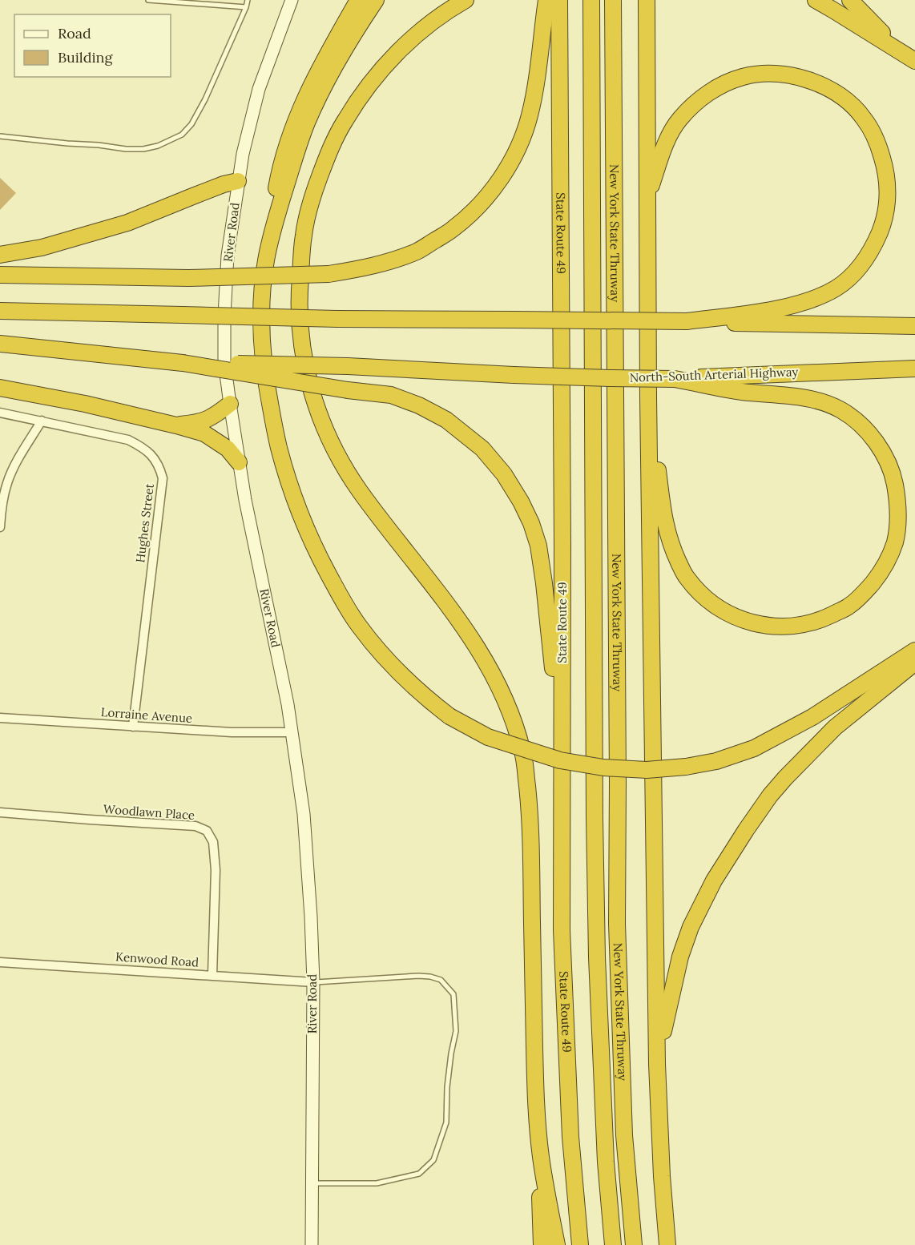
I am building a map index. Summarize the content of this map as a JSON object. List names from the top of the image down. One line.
{"streets":{"highway":["State Route 49","New York State Thruway","North-South Arterial Highway"],"main road":["River Road"],"street":["Hughes Street","Lorraine Avenue","Woodlawn Place","Kenwood Road"]},"crossings":[["River Road","Lorraine Avenue"],["River Road","Kenwood Road"],["Hughes Street","Lorraine Avenue"],["Woodlawn Place","Kenwood Road"]],"legend":["Road","Building"]}
